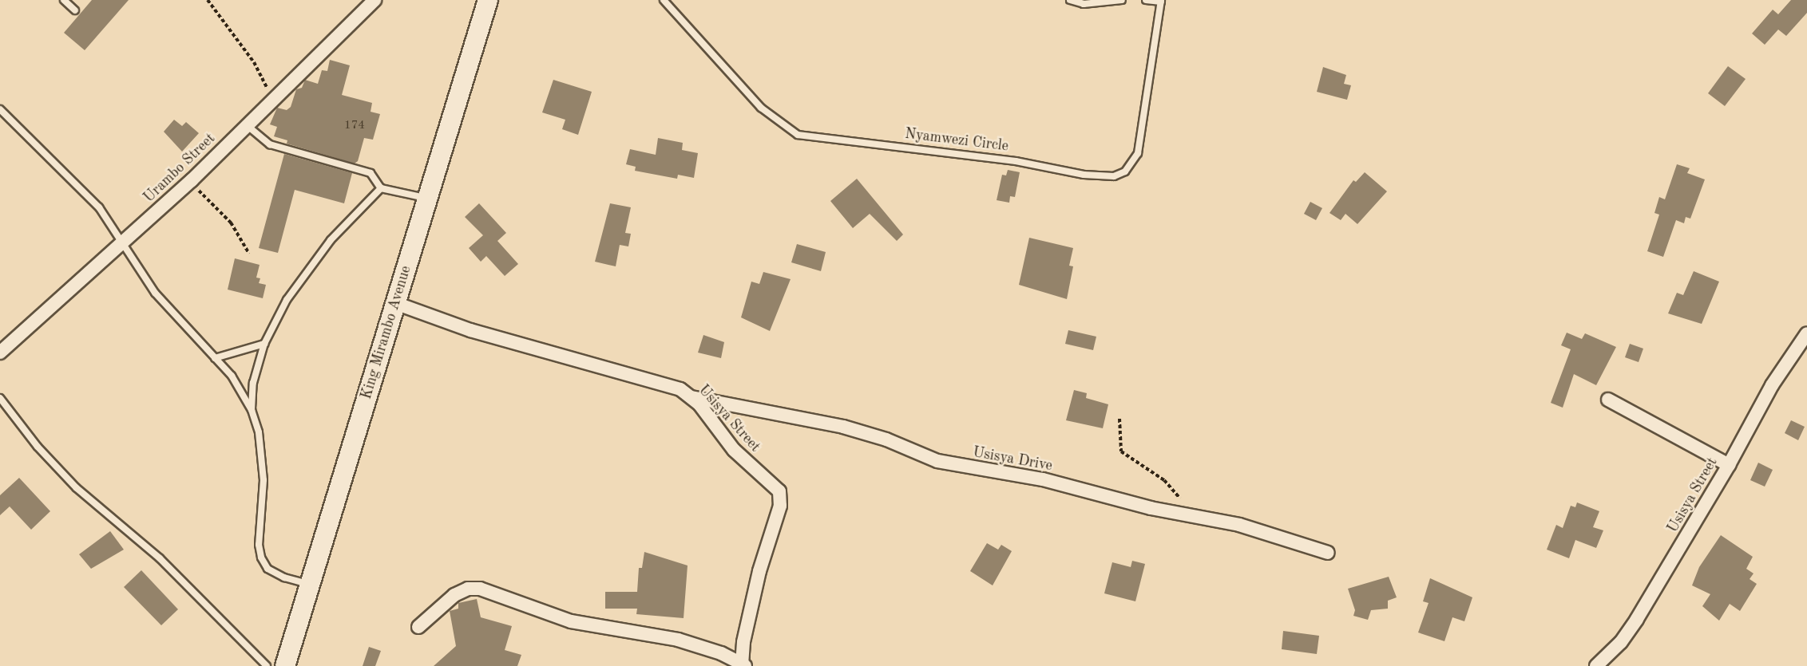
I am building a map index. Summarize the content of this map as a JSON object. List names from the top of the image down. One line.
{"streets":{"main road":["King Mirambo Avenue"],"street":["Urambo Street","Usisya Street","Usisya Drive"],"lane":["Nyamwezi Circle"]},"crossings":[["King Mirambo Avenue","Usisya Street"],["Usisya Street","Usisya Drive"]],"house_numbers":["174"]}
